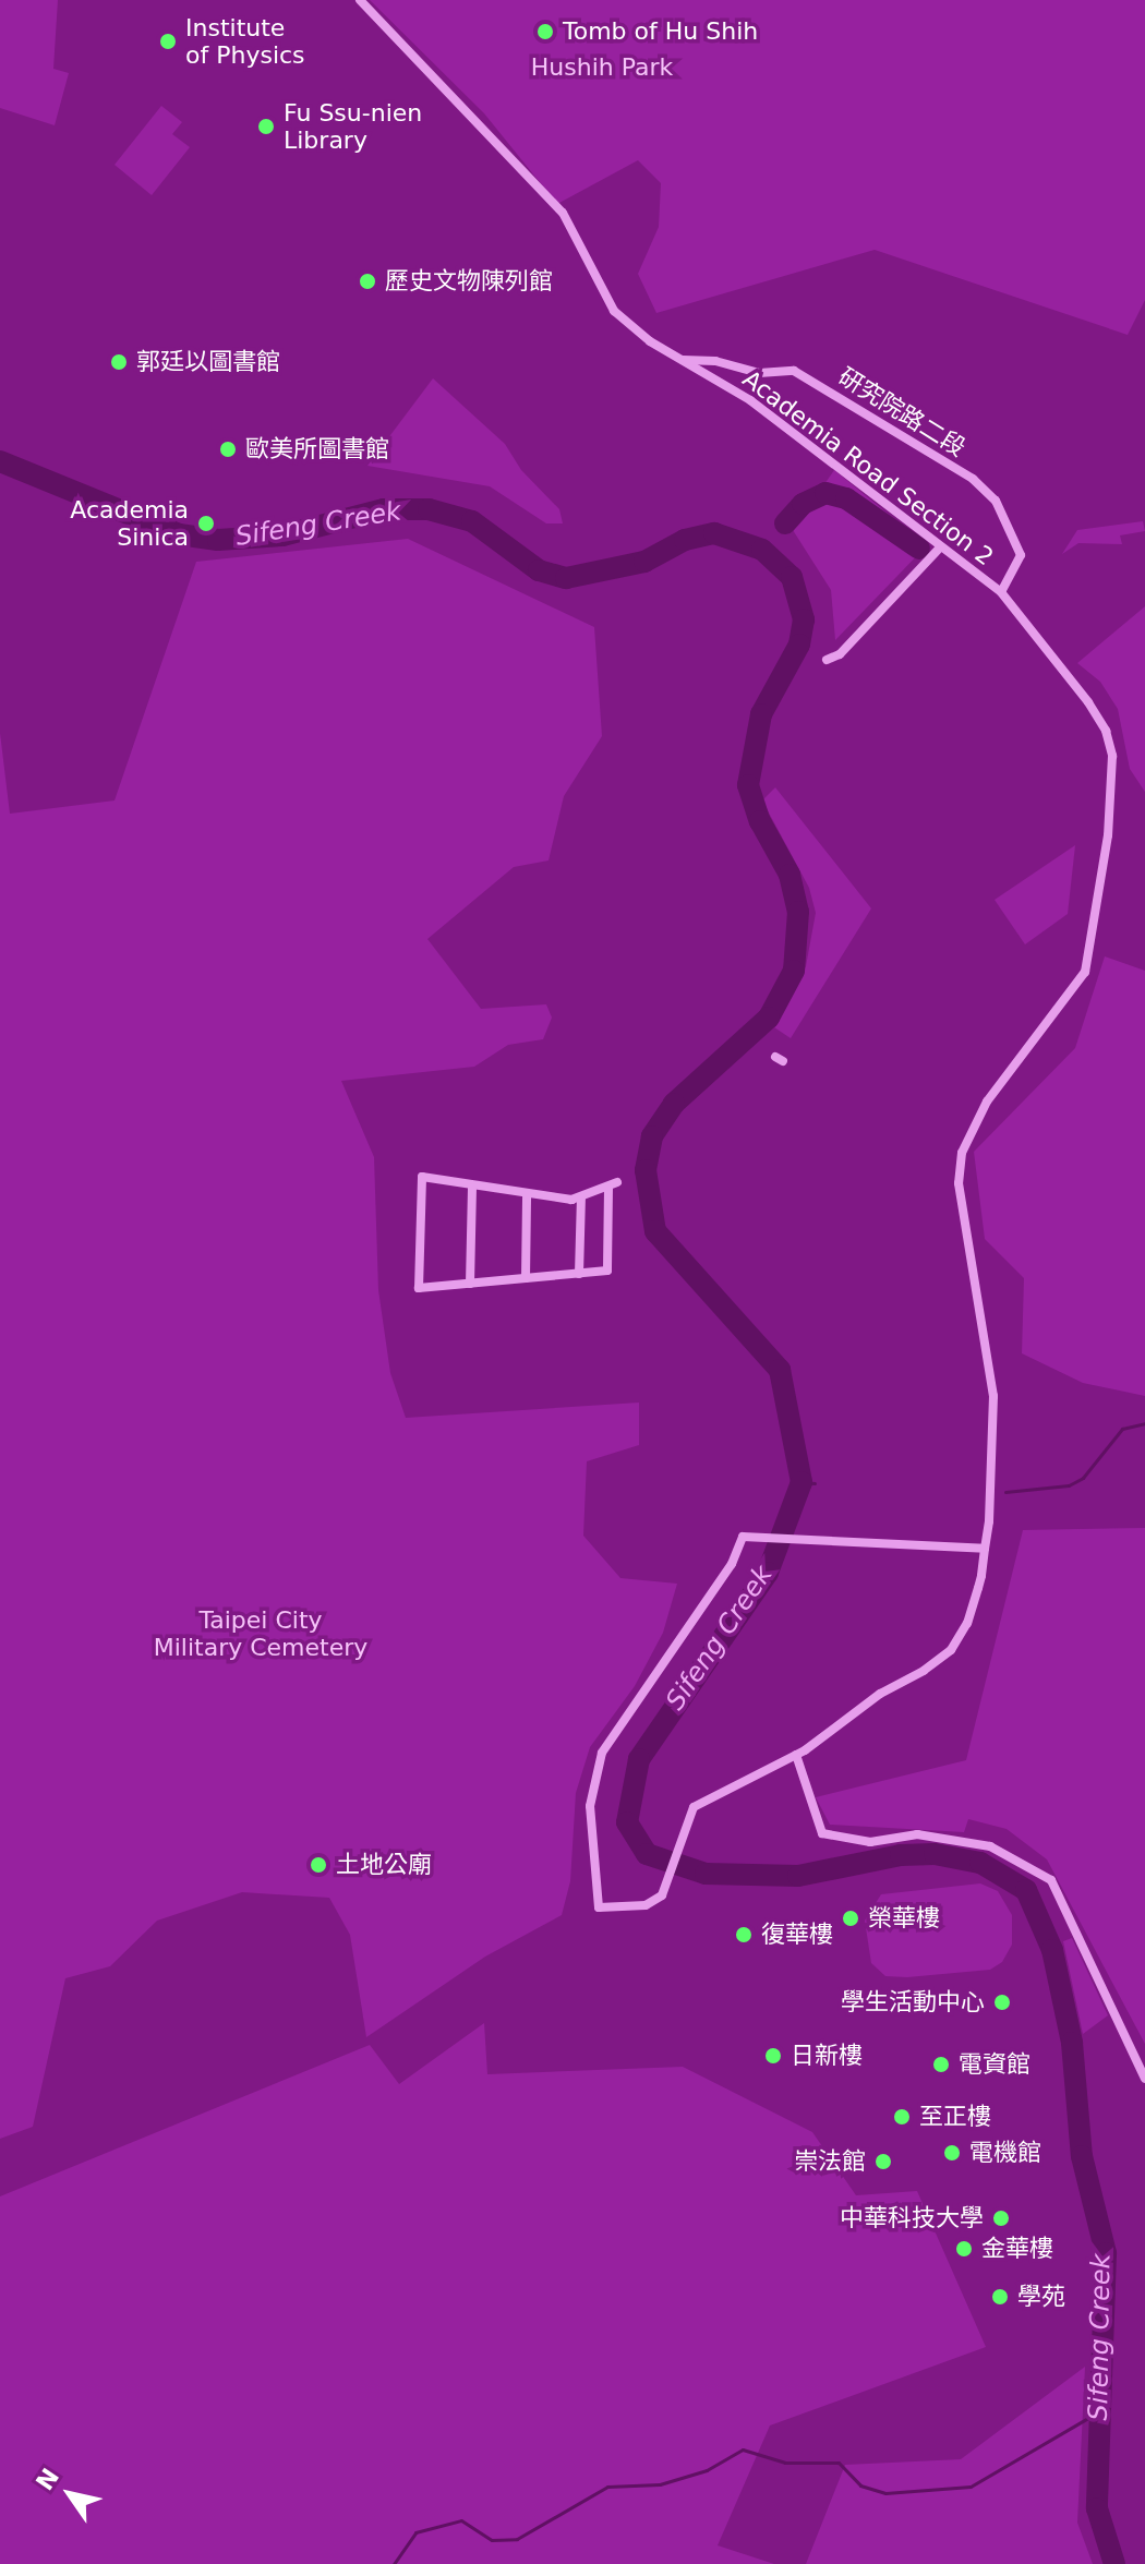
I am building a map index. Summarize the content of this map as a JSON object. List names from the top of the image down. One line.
{"streets":{"street":["研究院路二段","Academia Road Section 2"]},"crossings":[["研究院路二段","Academia Road Section 2"]],"water":["Sifeng Creek"],"parks":["Hushih Park","Taipei City Military Cemetery"],"places":["Tomb of Hu Shih","Institute of Physics","Fu Ssu-nien Library","歷史文物陳列館","郭廷以圖書館","歐美所圖書館","Academia Sinica","土地公廟","榮華樓","復華樓","學生活動中心","日新樓","電資館","至正樓","電機館","崇法館","中華科技大學","金華樓","學苑"],"north":"top left"}
